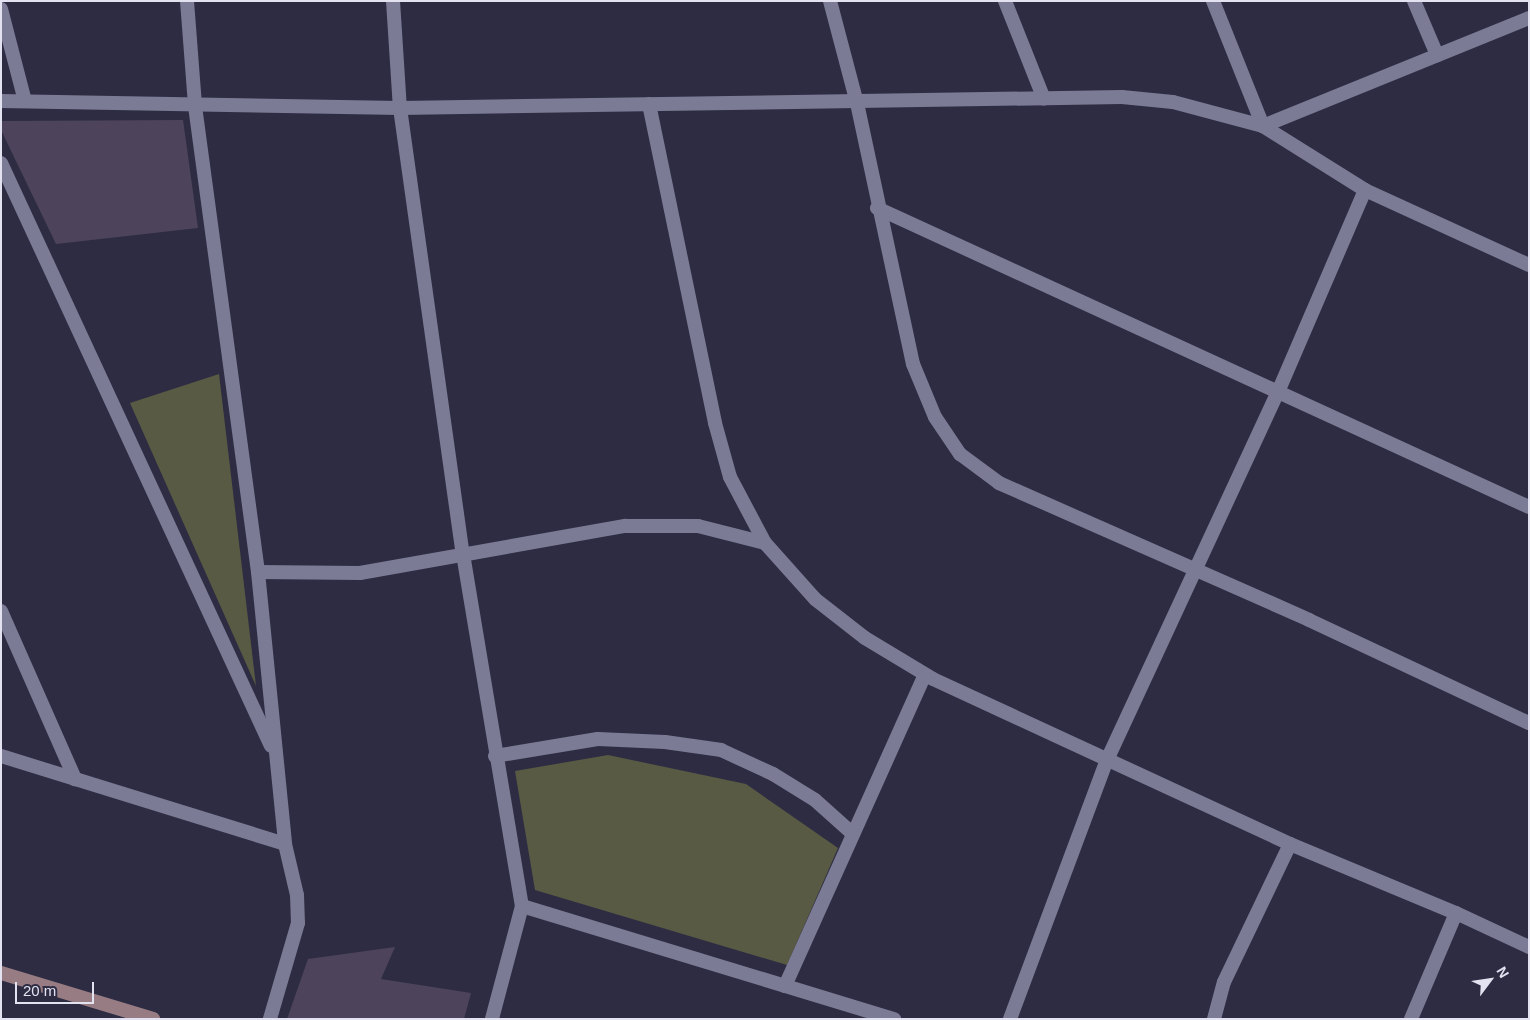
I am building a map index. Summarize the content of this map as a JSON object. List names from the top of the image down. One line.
{"scale_bar":"20 m","north":"top right"}
